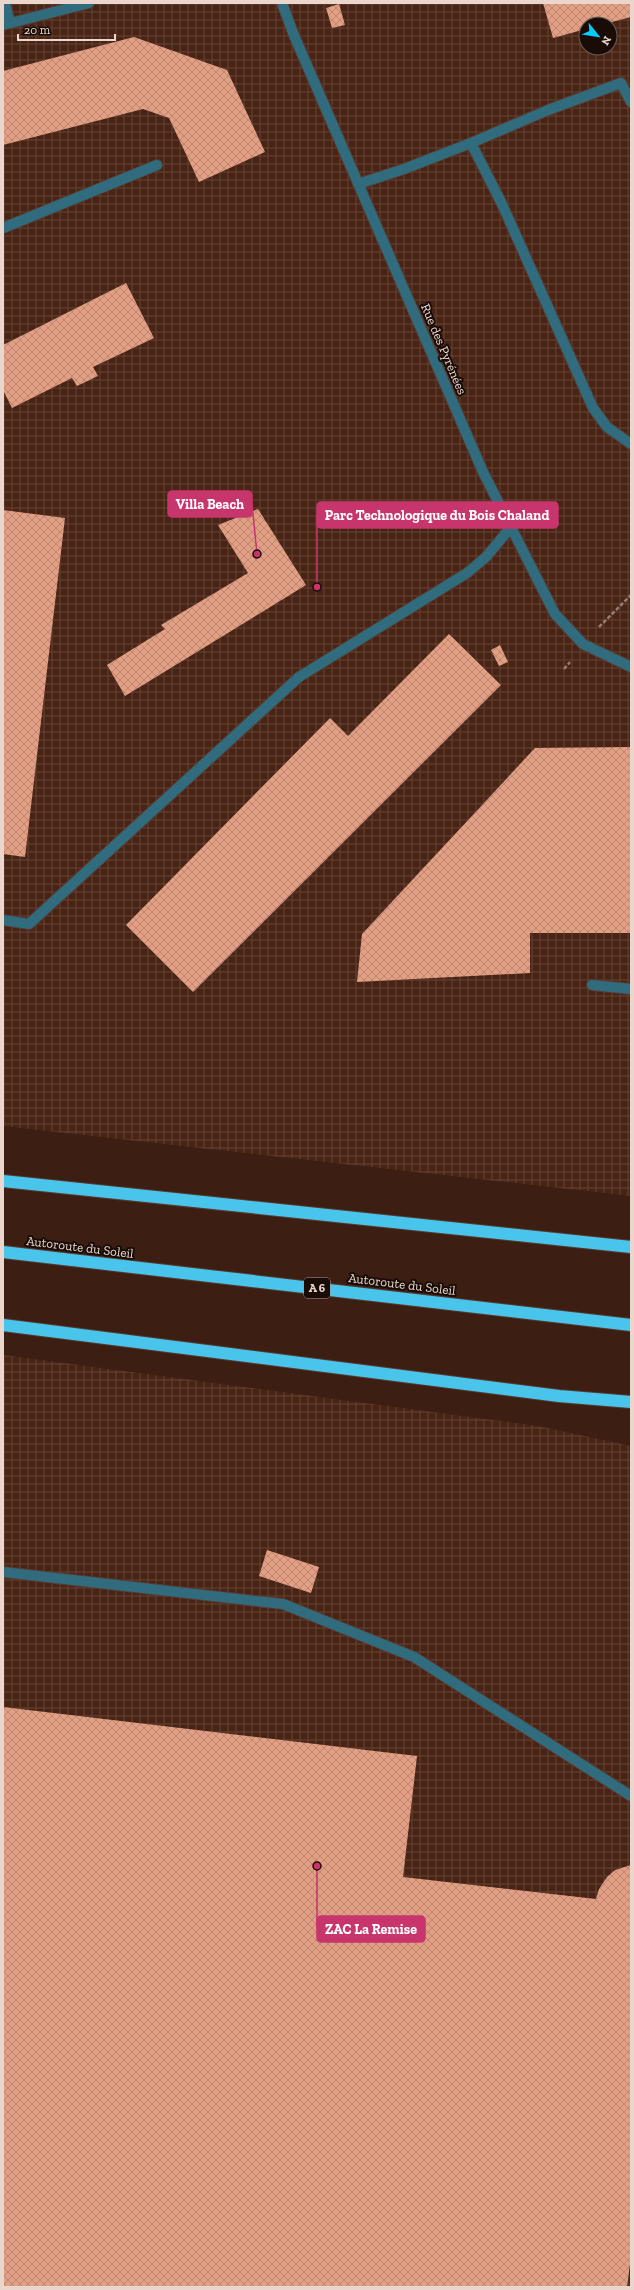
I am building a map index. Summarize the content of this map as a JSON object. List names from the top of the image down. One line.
{"streets":{"highway":["Autoroute du Soleil","A 6"],"street":["Rue des Pyrénées"]},"places":["Villa Beach","Parc Technologique du Bois Chaland","ZAC La Remise"],"scale_bar":"20 m","north":"bottom right"}
